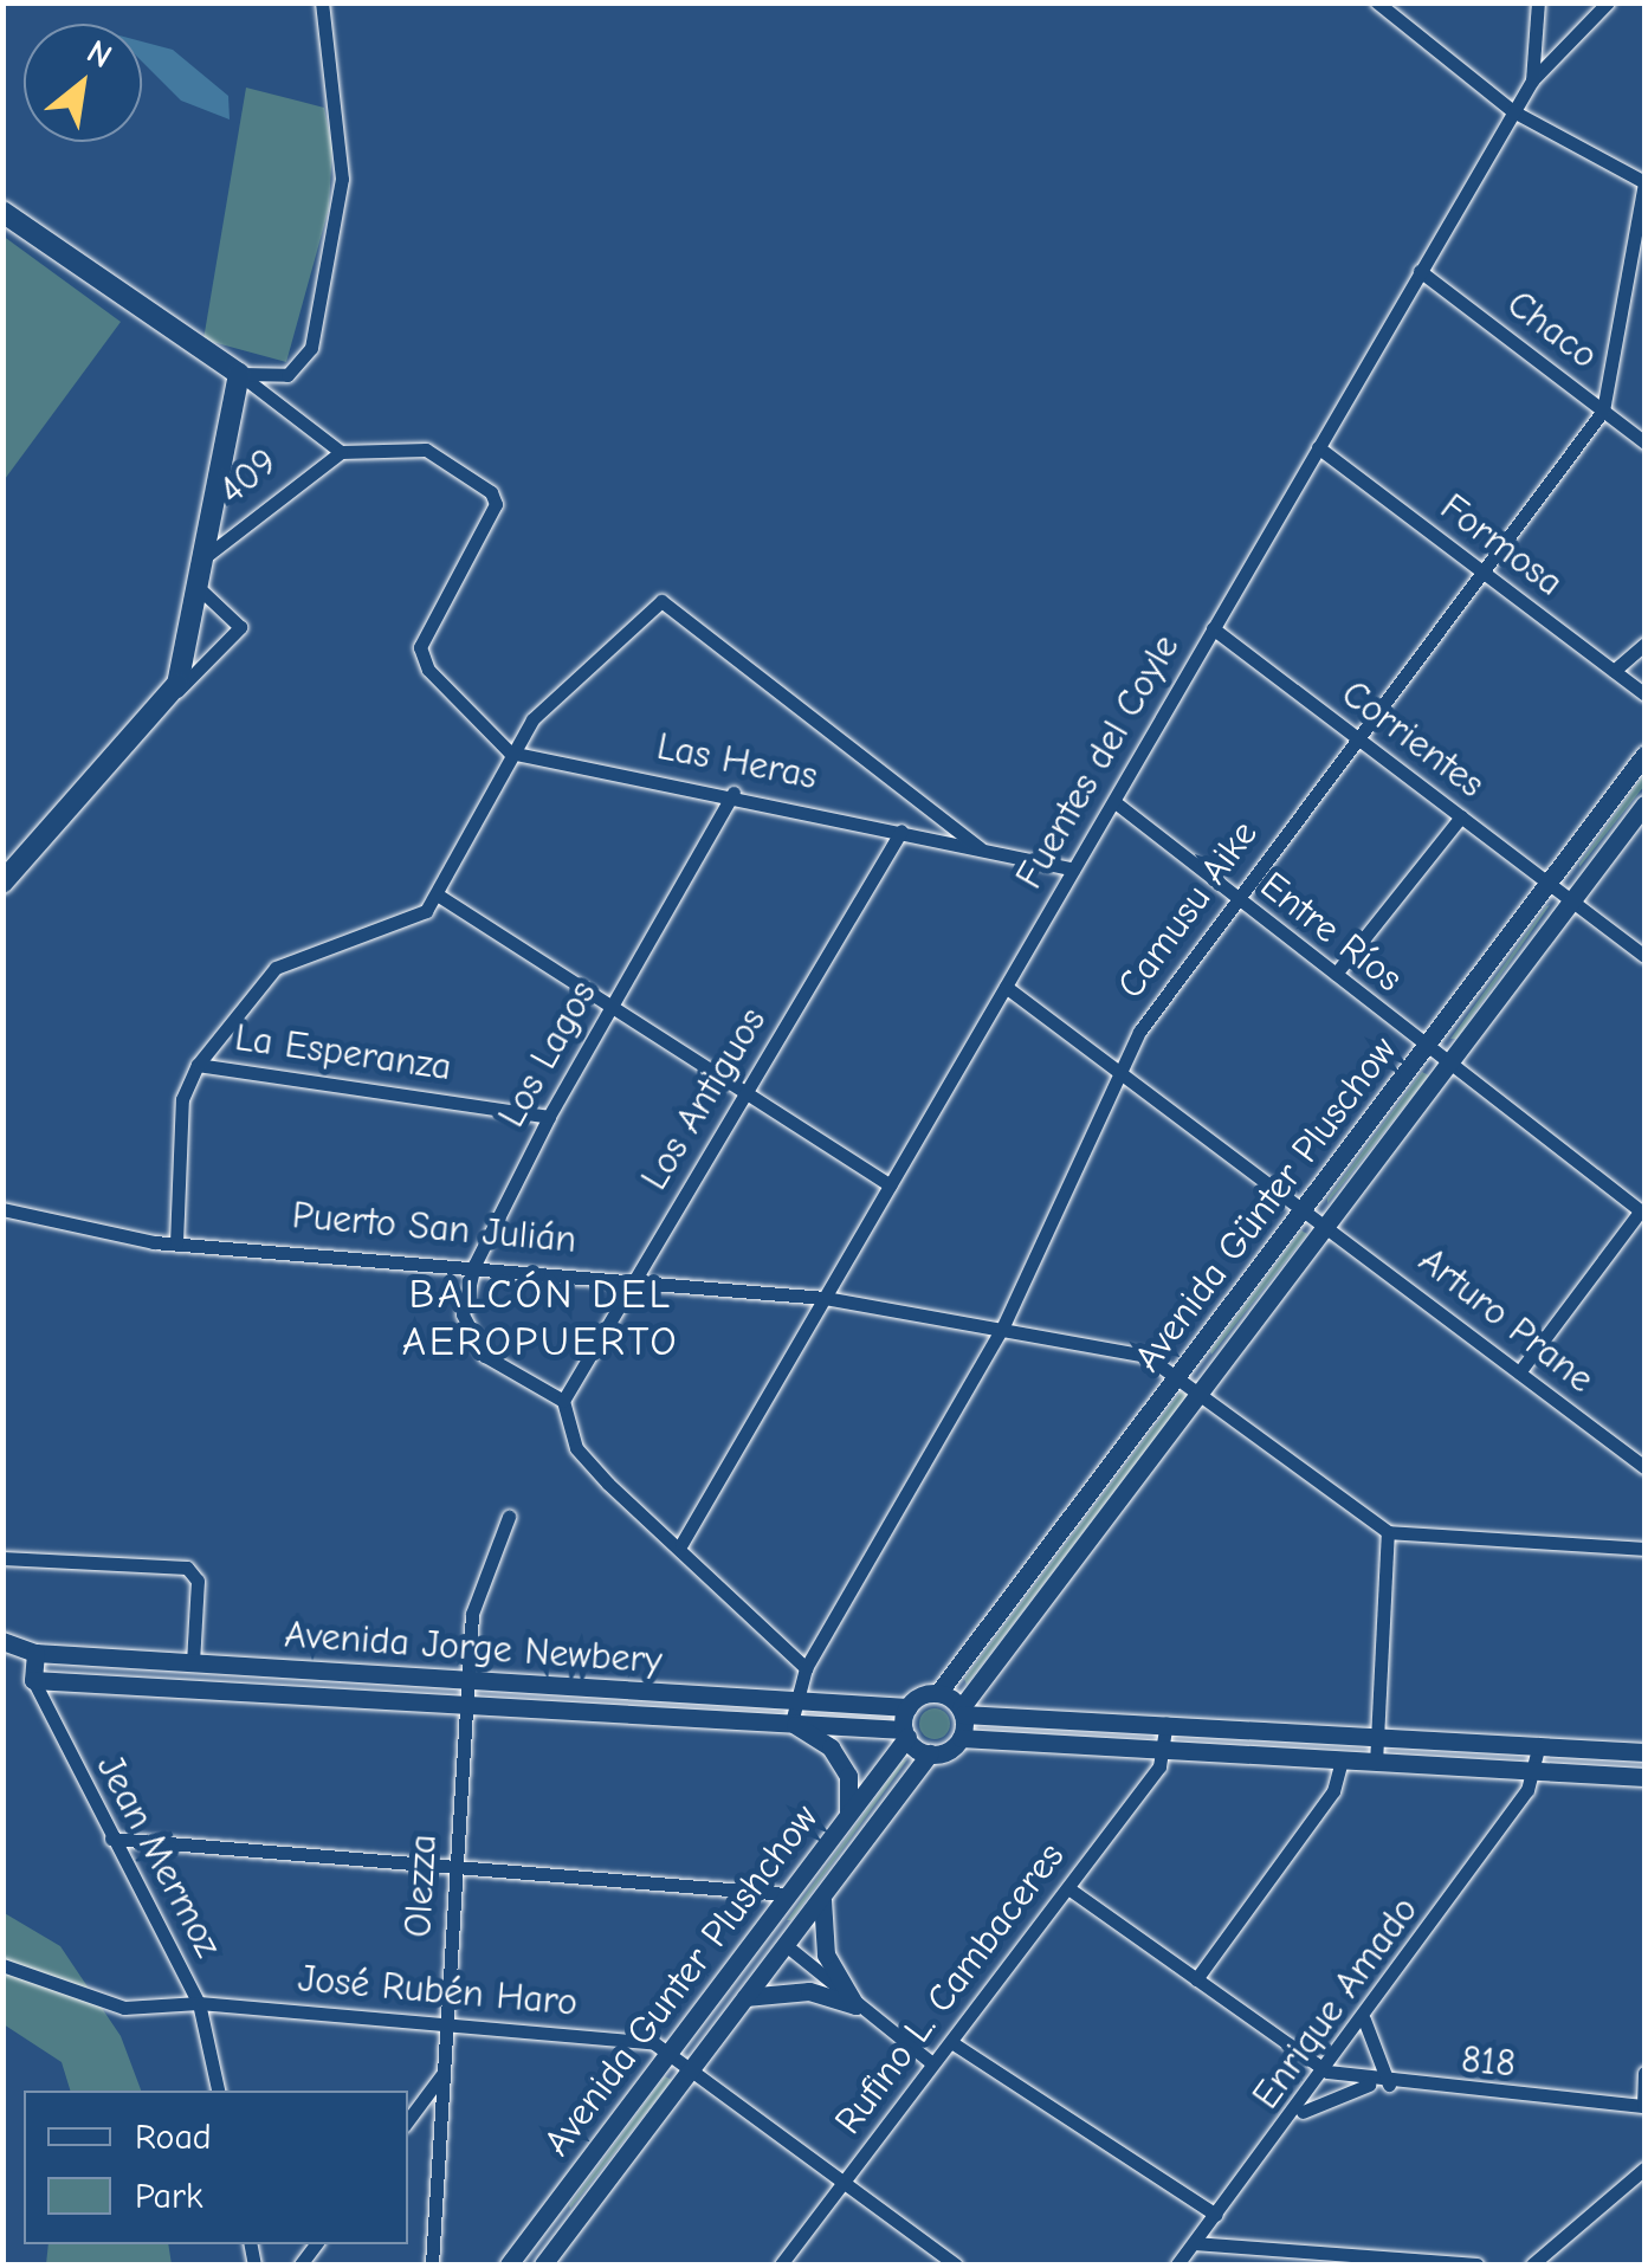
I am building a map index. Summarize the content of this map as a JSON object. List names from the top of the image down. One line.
{"streets":{"street":["Chaco","409","Formosa","Corrientes","Las Heras","Fuentes del Coyle","Camusu Aike","Entre Ríos","La Esperanza","Los Lagos","Los Antiguos","Avenida Günter Pluschow","Puerto San Julián","Arturo Prane","Avenida Jorge Newbery","Jean Mermoz","Olezza","Avenida Gunter Plushchow","Rufino L. Cambaceres","José Rubén Haro","Enrique Amado","818"]},"crossings":[["Chaco","Fuentes del Coyle"],["Chaco","Camusu Aike"],["Formosa","Fuentes del Coyle"],["Formosa","Camusu Aike"],["Corrientes","Fuentes del Coyle"],["Corrientes","Camusu Aike"],["Corrientes","Avenida Günter Pluschow"],["Las Heras","Fuentes del Coyle"],["Las Heras","Los Lagos"],["Las Heras","Los Antiguos"],["Fuentes del Coyle","Entre Ríos"],["Fuentes del Coyle","Puerto San Julián"],["Fuentes del Coyle","Arturo Prane"],["Camusu Aike","Entre Ríos"],["Camusu Aike","Puerto San Julián"],["Camusu Aike","Arturo Prane"],["Camusu Aike","Avenida Jorge Newbery"],["Entre Ríos","Avenida Günter Pluschow"],["La Esperanza","Los Lagos"],["Los Lagos","Los Antiguos"],["Los Lagos","Puerto San Julián"],["Los Antiguos","Puerto San Julián"],["Avenida Günter Pluschow","Puerto San Julián"],["Avenida Günter Pluschow","Arturo Prane"],["Avenida Günter Pluschow","Avenida Jorge Newbery"],["Avenida Günter Pluschow","Avenida Gunter Plushchow"],["Avenida Jorge Newbery","Jean Mermoz"],["Avenida Jorge Newbery","Olezza"],["Avenida Jorge Newbery","Avenida Gunter Plushchow"],["Jean Mermoz","José Rubén Haro"],["Olezza","José Rubén Haro"],["Avenida Gunter Plushchow","José Rubén Haro"],["Enrique Amado","818"]],"districts":["BALCÓN DEL AEROPUERTO"],"legend":["Road","Park"],"north":"top right"}
